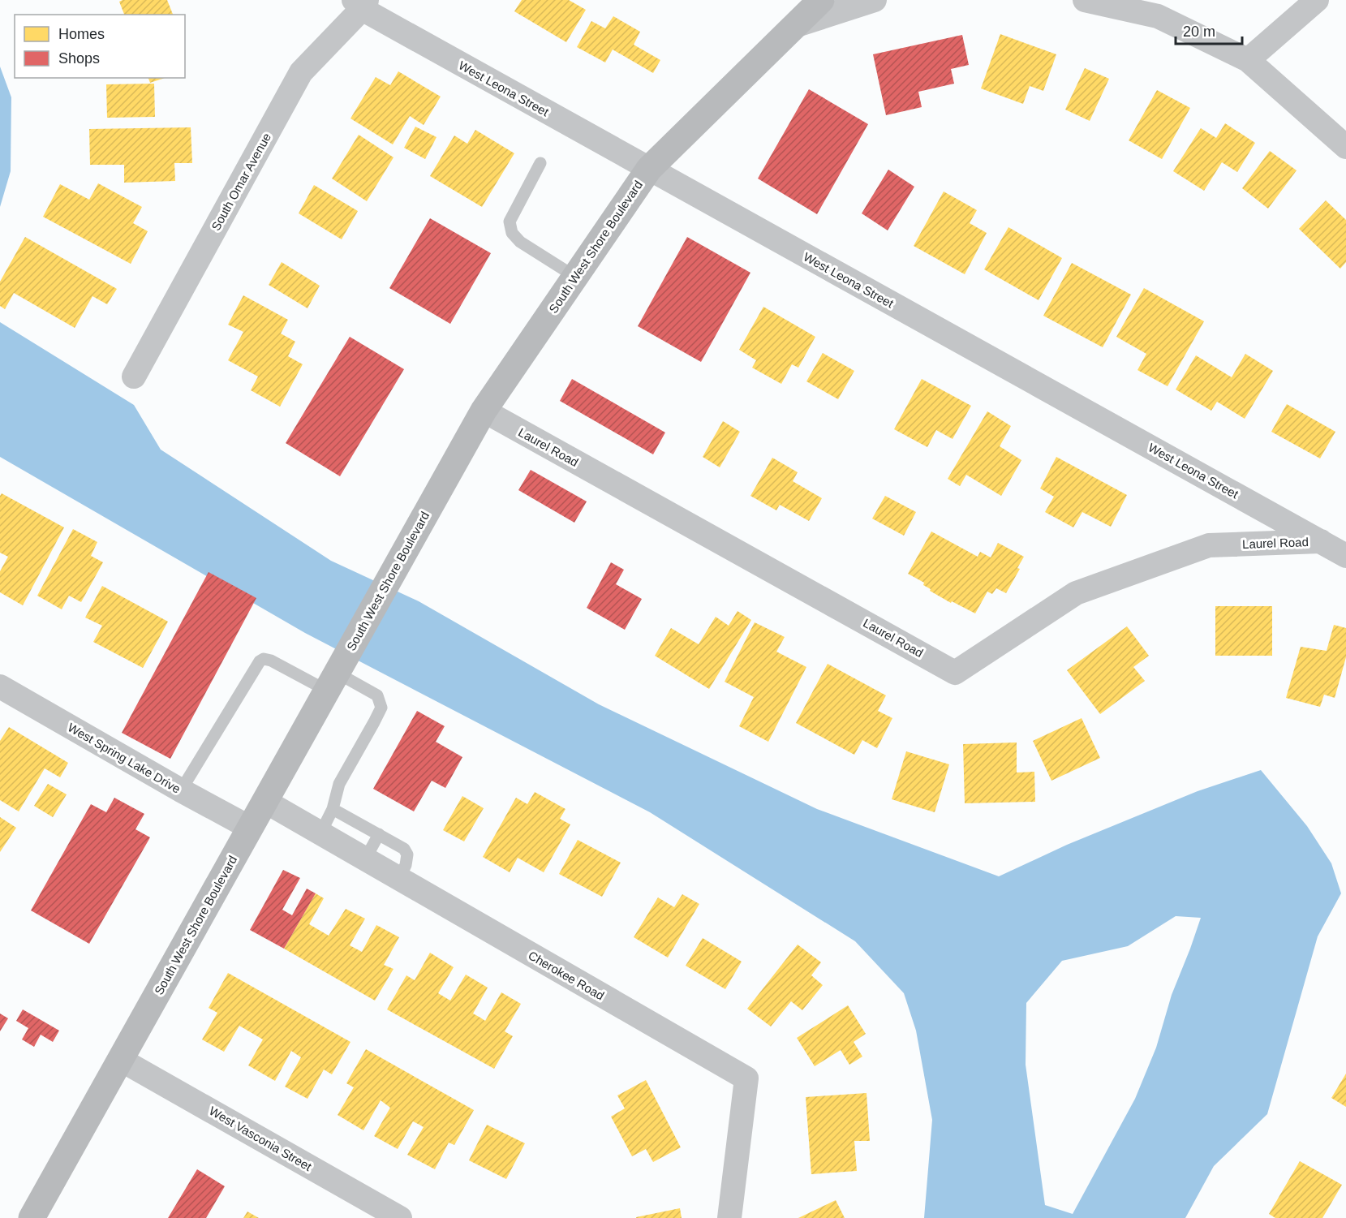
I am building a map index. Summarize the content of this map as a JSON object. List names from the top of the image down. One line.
{"streets":{"street":["West Leona Street","South Omar Avenue","South West Shore Boulevard","Laurel Road","West Spring Lake Drive","Cherokee Road","West Vasconia Street"]},"crossings":[["West Leona Street","South Omar Avenue"],["West Leona Street","South West Shore Boulevard"],["West Leona Street","Laurel Road"],["South West Shore Boulevard","Laurel Road"],["South West Shore Boulevard","West Spring Lake Drive"],["South West Shore Boulevard","Cherokee Road"],["South West Shore Boulevard","West Vasconia Street"]],"legend":["Homes","Shops"],"scale_bar":"20 m"}
